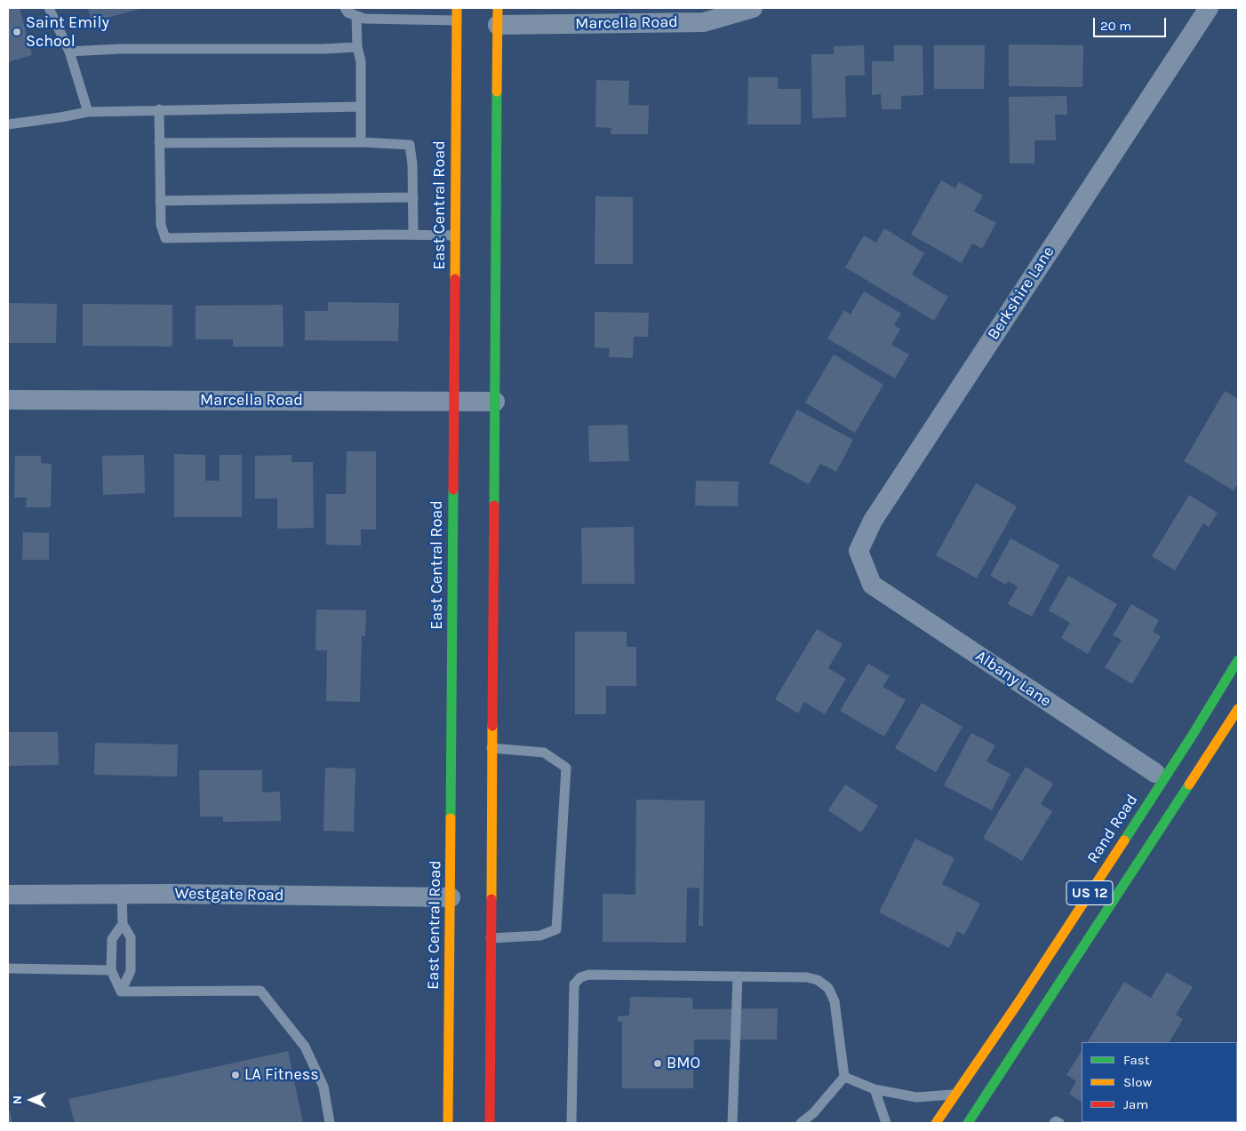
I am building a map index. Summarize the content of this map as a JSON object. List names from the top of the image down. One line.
{"streets":{"main road":["East Central Road","Rand Road","US 12"],"street":["Marcella Road","Berkshire Lane","Albany Lane","Westgate Road"]},"crossings":[["Marcella Road","East Central Road"],["East Central Road","Westgate Road"],["Berkshire Lane","Albany Lane"]],"places":["Saint Emily School","BMO","LA Fitness"],"legend":["Fast","Slow","Jam"],"scale_bar":"20 m","north":"left"}
